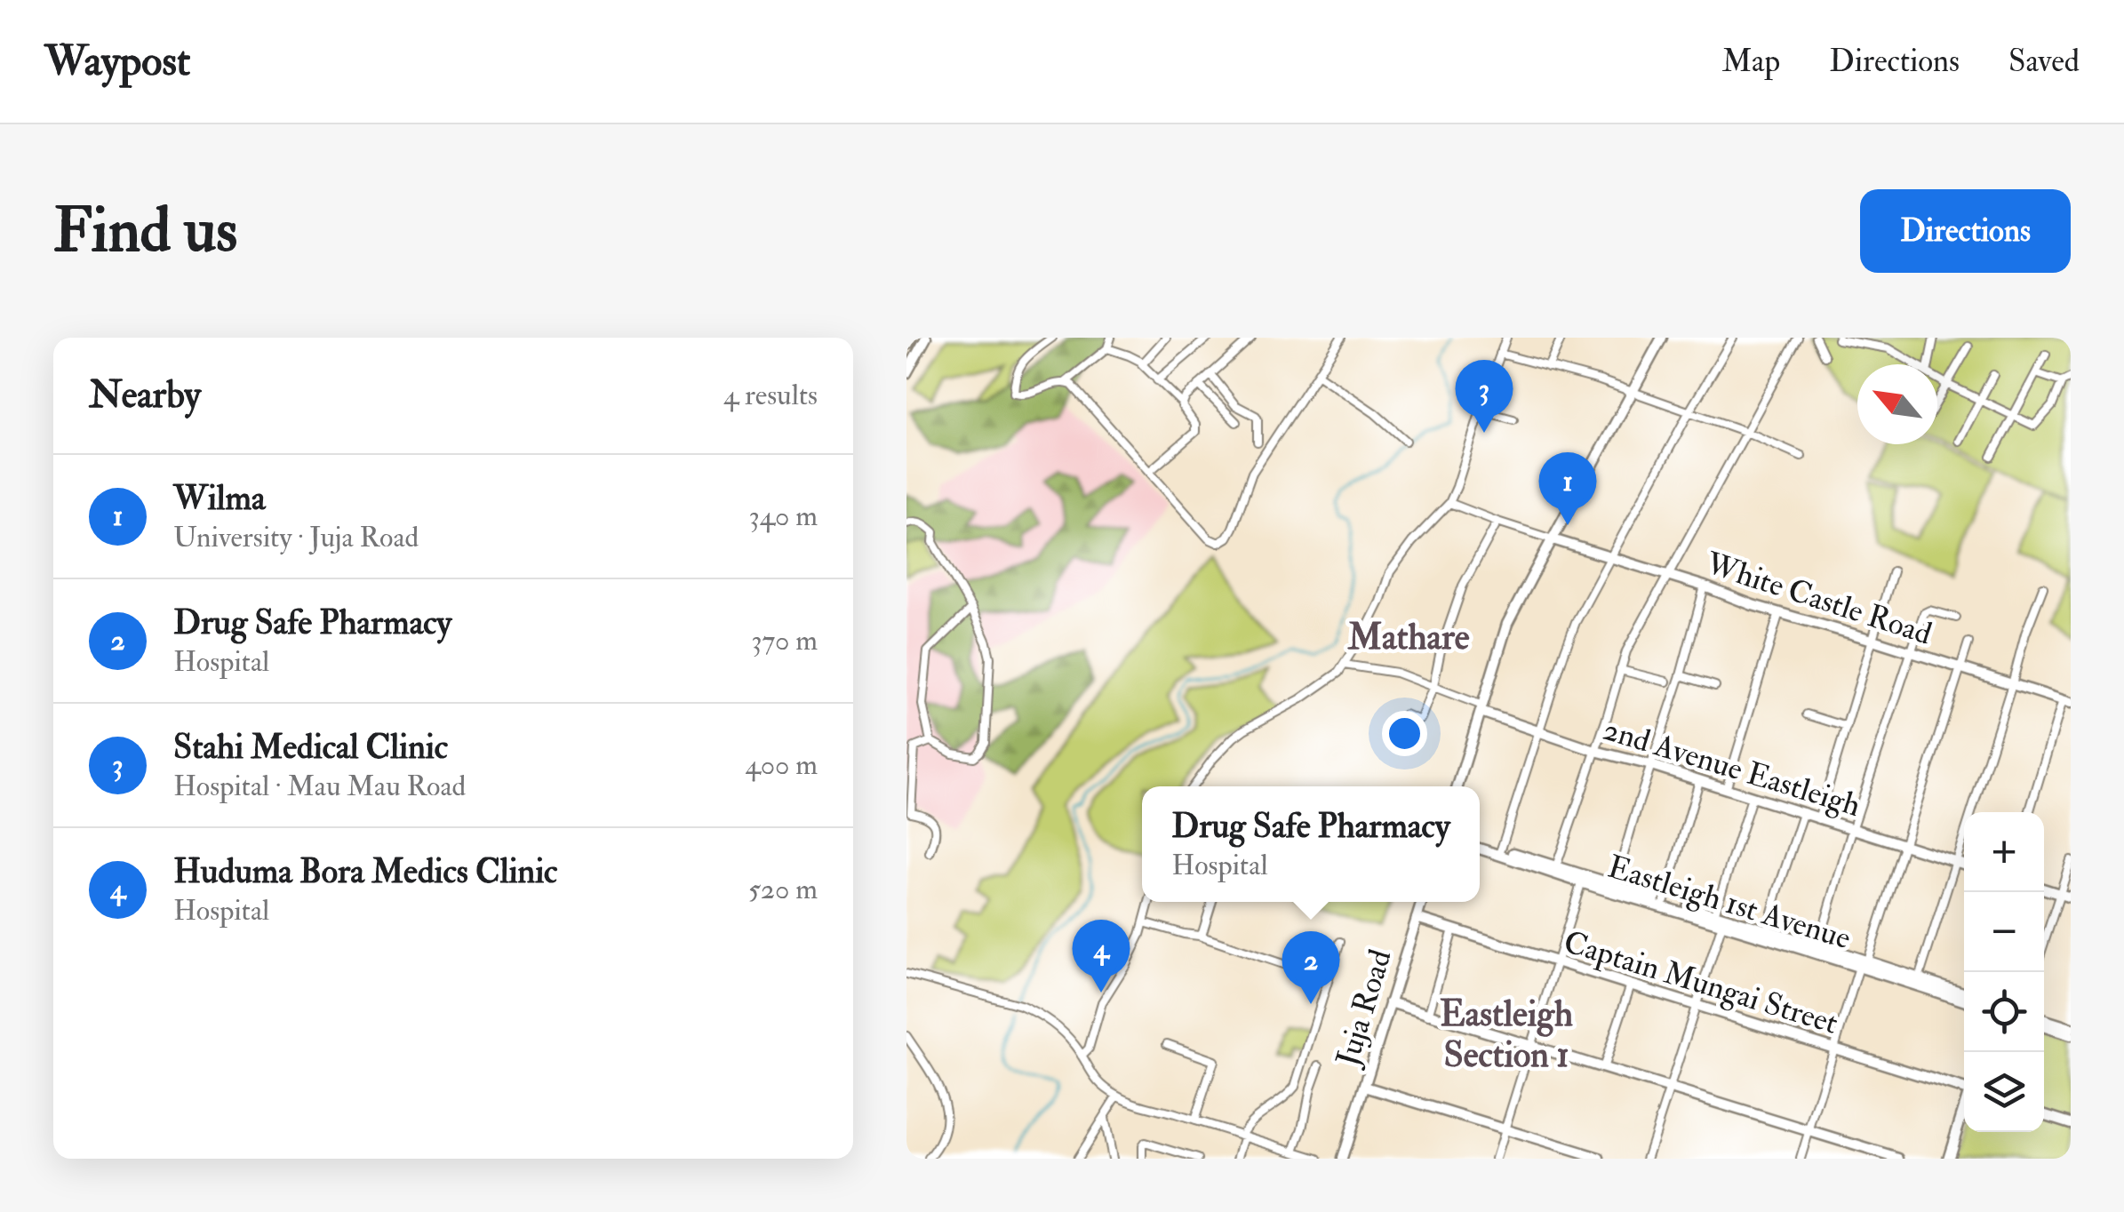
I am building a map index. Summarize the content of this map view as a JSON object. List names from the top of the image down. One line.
{"streets":{"street":["White Castle Road","2nd Avenue Eastleigh","Eastleigh 1st Avenue","Captain Mungai Street","Juja Road"]},"crossings":[["Captain Mungai Street","Juja Road"]],"districts":["Mathare","Eastleigh Section 1"],"north":"top left","page":{"header":"Waypost","nav":["Map","Directions","Saved"],"buttons":"Directions","title":"Find us","heading":["Nearby","4 results"],"pins":["3","1","4","2"],"list":[{"mark":"1","name":"Wilma","note":"University · Juja Road","value":"340 m"},{"mark":"2","name":"Drug Safe Pharmacy","note":"Hospital","value":"370 m"},{"mark":"3","name":"Stahi Medical Clinic","note":"Hospital · Mau Mau Road","value":"400 m"},{"mark":"4","name":"Huduma Bora Medics Clinic","note":"Hospital","value":"520 m"}],"popup":["Drug Safe Pharmacy","Hospital"],"map_buttons":["+","−"]}}
